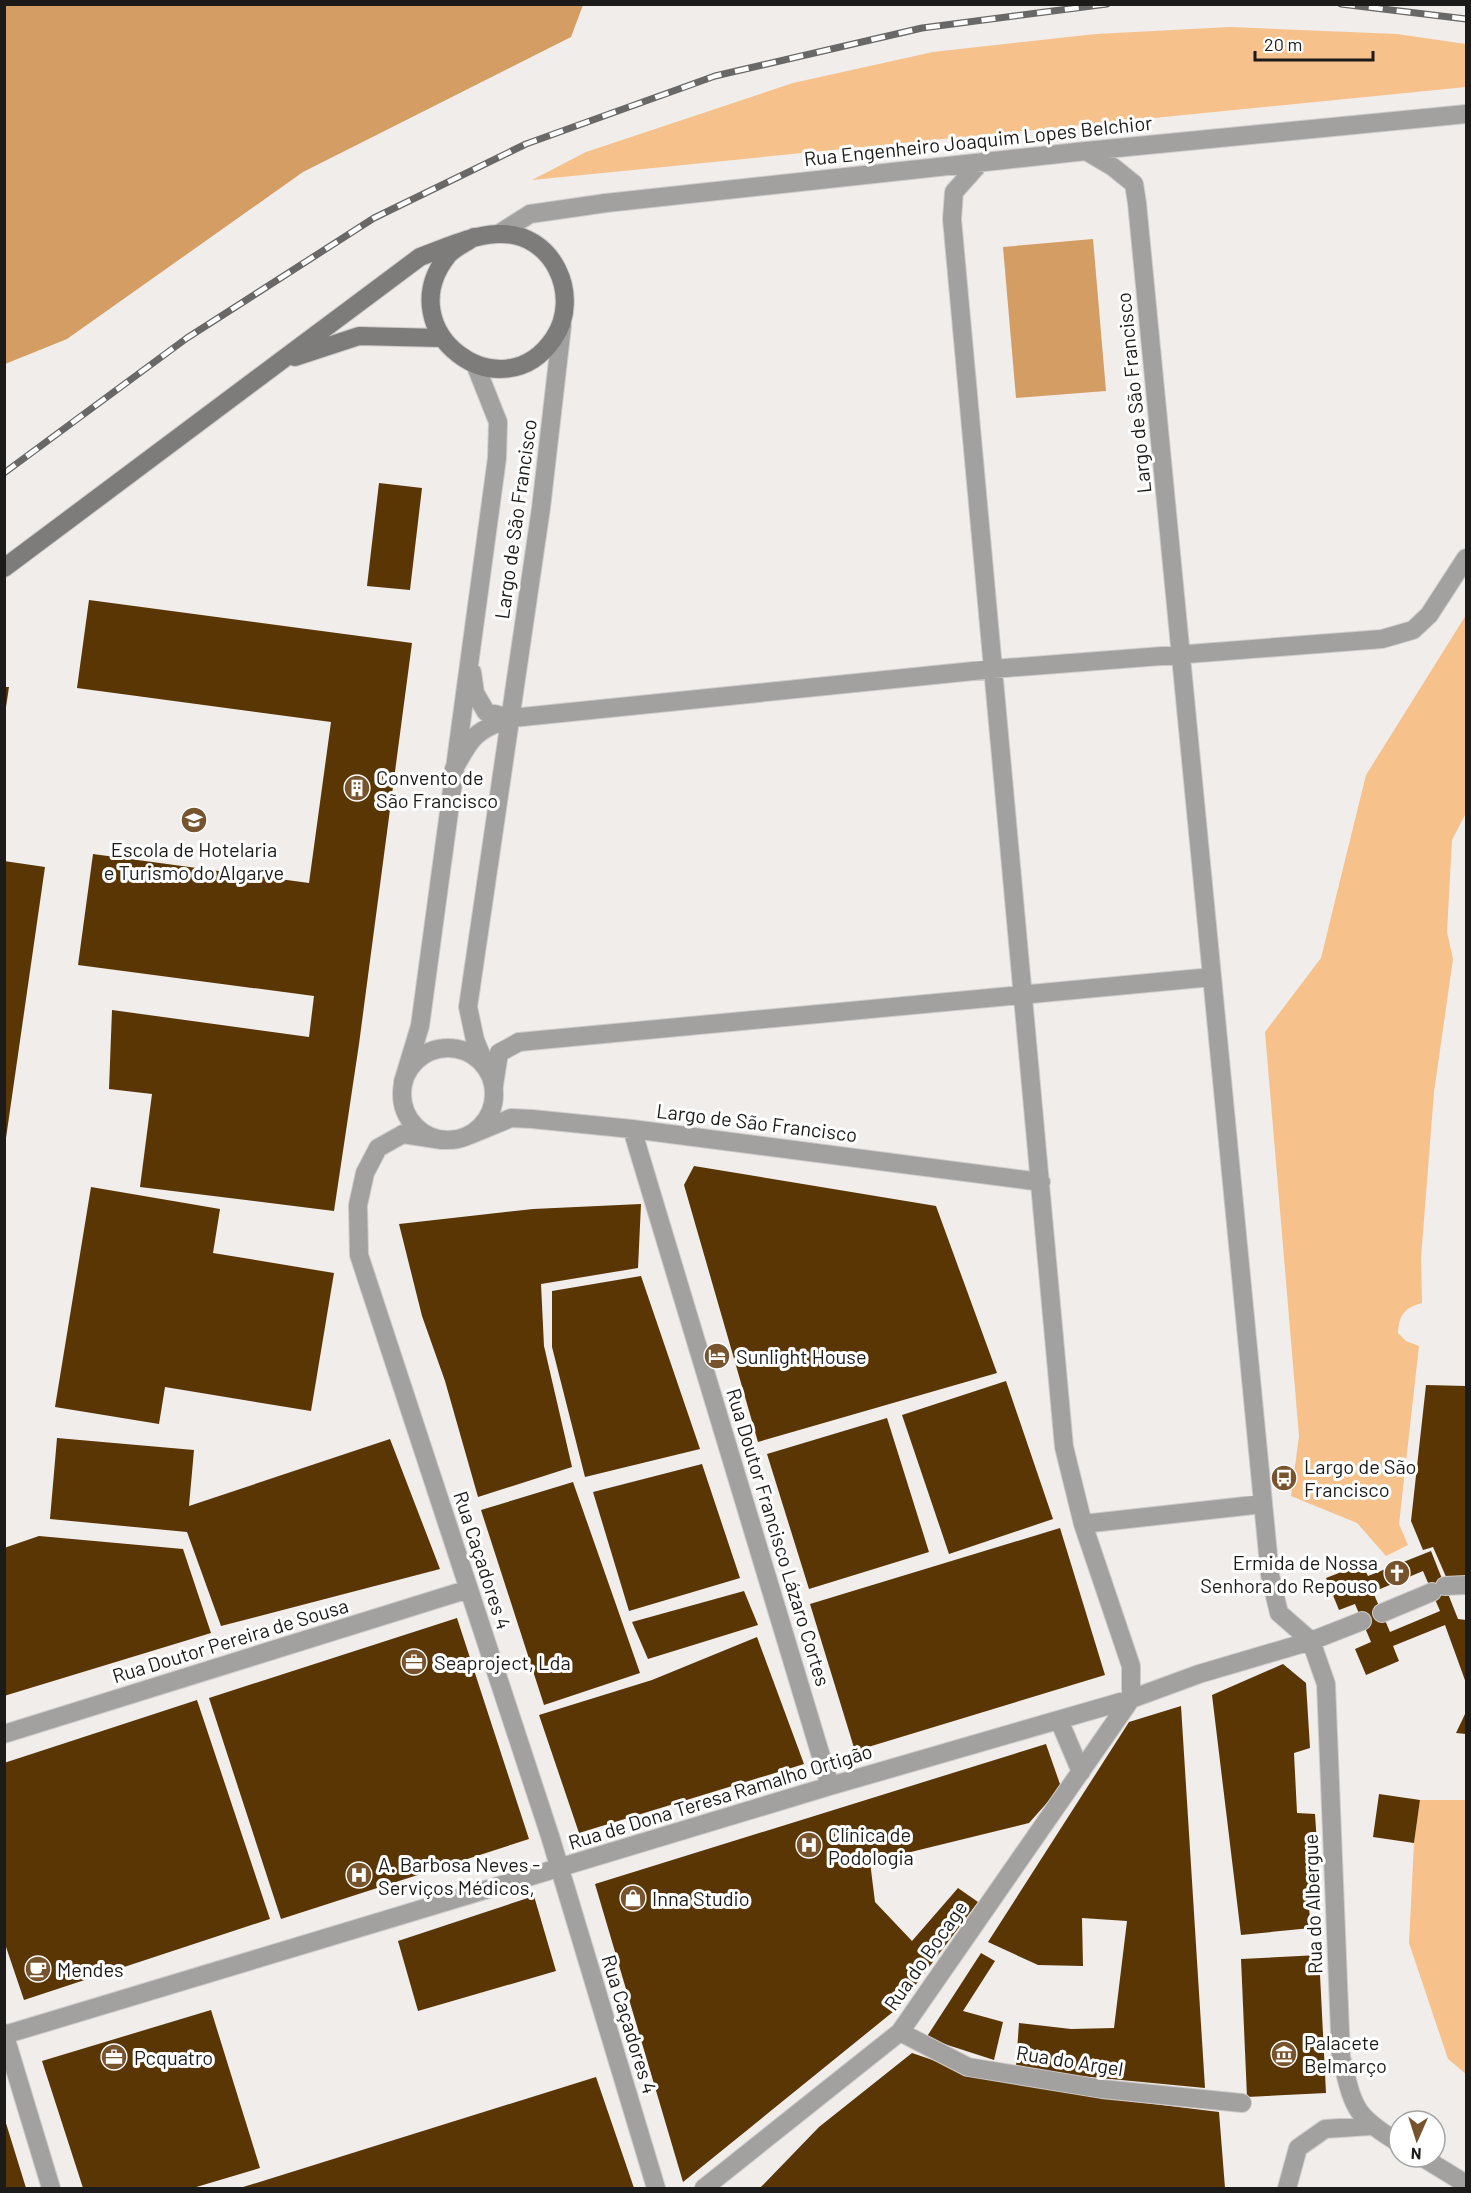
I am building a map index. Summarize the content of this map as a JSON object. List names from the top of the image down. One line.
{"streets":{"street":["Rua Engenheiro Joaquim Lopes Belchior","Largo de São Francisco","Rua Doutor Francisco Lázaro Cortes","Rua Caçadores 4","Rua Doutor Pereira de Sousa","Rua de Dona Teresa Ramalho Ortigão","Rua do Albergue","Rua do Bocage","Rua do Argel"]},"crossings":[["Rua Engenheiro Joaquim Lopes Belchior","Largo de São Francisco"],["Largo de São Francisco","Rua Doutor Francisco Lázaro Cortes"],["Largo de São Francisco","Rua Caçadores 4"],["Largo de São Francisco","Rua de Dona Teresa Ramalho Ortigão"],["Largo de São Francisco","Rua do Albergue"],["Rua Doutor Francisco Lázaro Cortes","Rua de Dona Teresa Ramalho Ortigão"],["Rua Caçadores 4","Rua Doutor Pereira de Sousa"],["Rua Caçadores 4","Rua de Dona Teresa Ramalho Ortigão"],["Rua de Dona Teresa Ramalho Ortigão","Rua do Albergue"],["Rua de Dona Teresa Ramalho Ortigão","Rua do Bocage"],["Rua do Bocage","Rua do Argel"]],"places":{"building":["Convento de São Francisco"],"school or university":["Escola de Hotelaria e Turismo do Algarve"],"hotel":["Sunlight House"],"bus stop":["Largo de São Francisco"],"church":["Ermida de Nossa Senhora do Repouso"],"office":["Seaproject, Lda","Pcquatro"],"hospital":["Clínica de Podologia","A. Barbosa Neves - Serviços Médicos,"],"shop":["Inna Studio"],"cafe":["Mendes"],"museum":["Palacete Belmarço"]},"scale_bar":"20 m","north":"bottom"}
